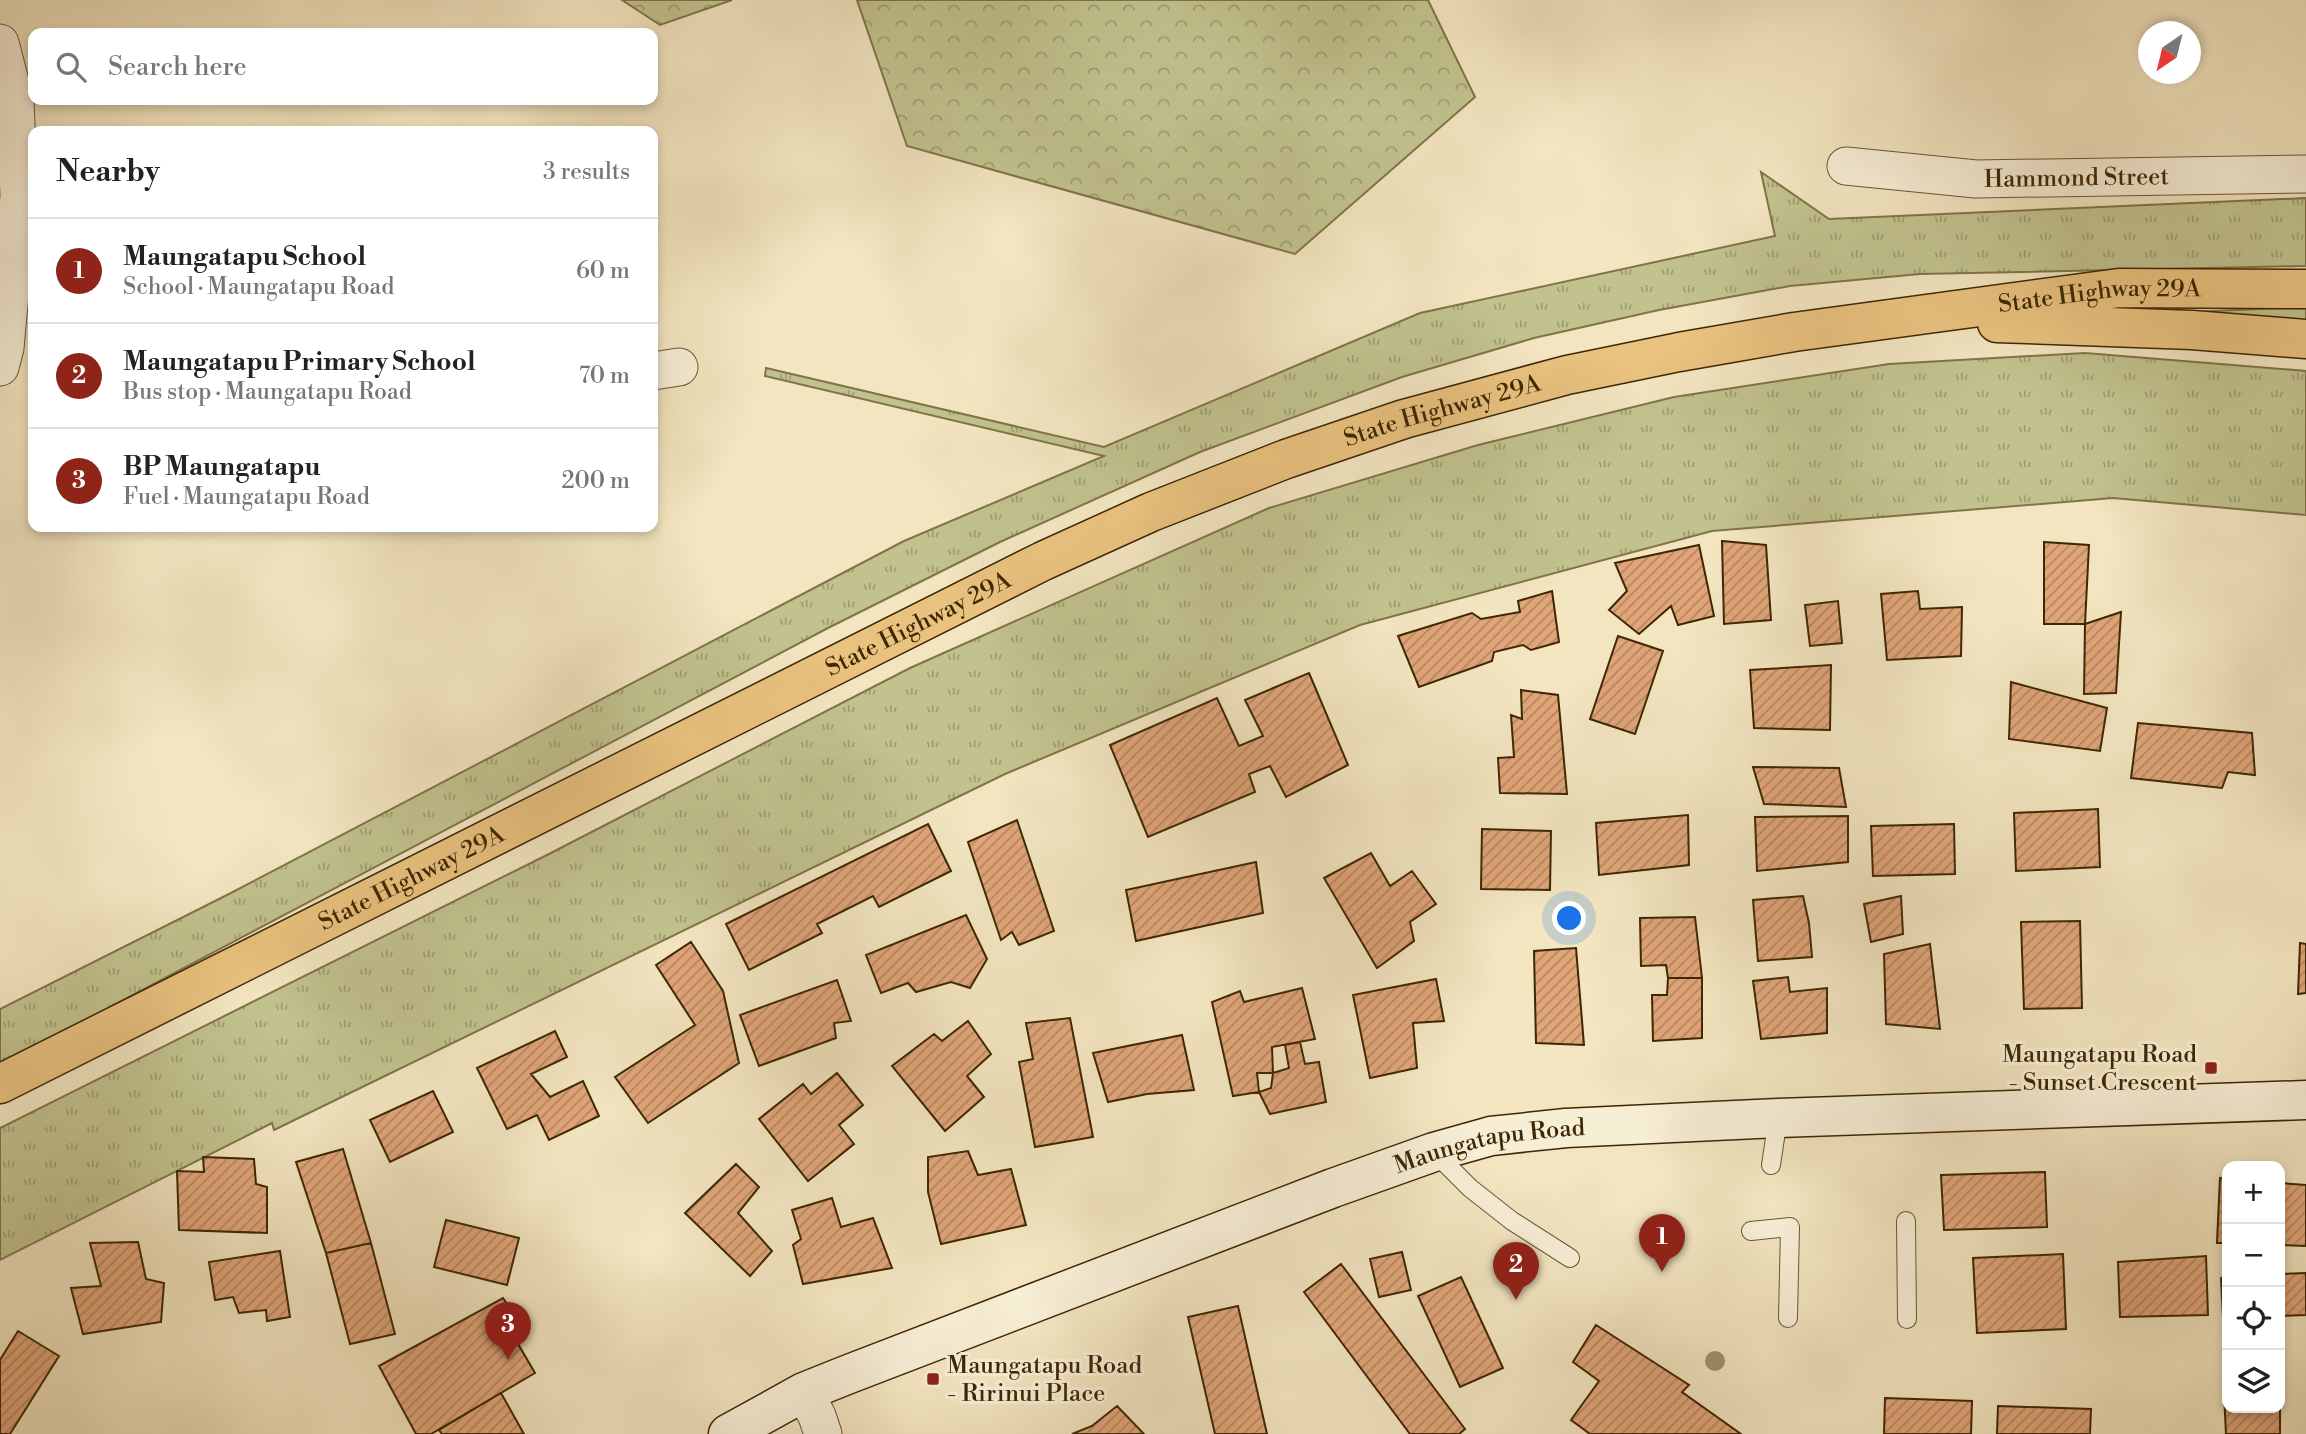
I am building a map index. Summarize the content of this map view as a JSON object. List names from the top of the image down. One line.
{"streets":{"highway":["State Highway 29A"],"street":["Hammond Street","Maungatapu Road"]},"places":{"transit":["Maungatapu Road - Sunset Crescent","Maungatapu Road - Ririnui Place"]},"north":"bottom left","page":{"search":"Search here","heading":["Nearby","3 results"],"list":[{"mark":"1","name":"Maungatapu School","note":"School · Maungatapu Road","value":"60 m"},{"mark":"2","name":"Maungatapu Primary School","note":"Bus stop · Maungatapu Road","value":"70 m"},{"mark":"3","name":"BP Maungatapu","note":"Fuel · Maungatapu Road","value":"200 m"}],"map_buttons":["+","−"],"pins":["1","2","3"]}}
